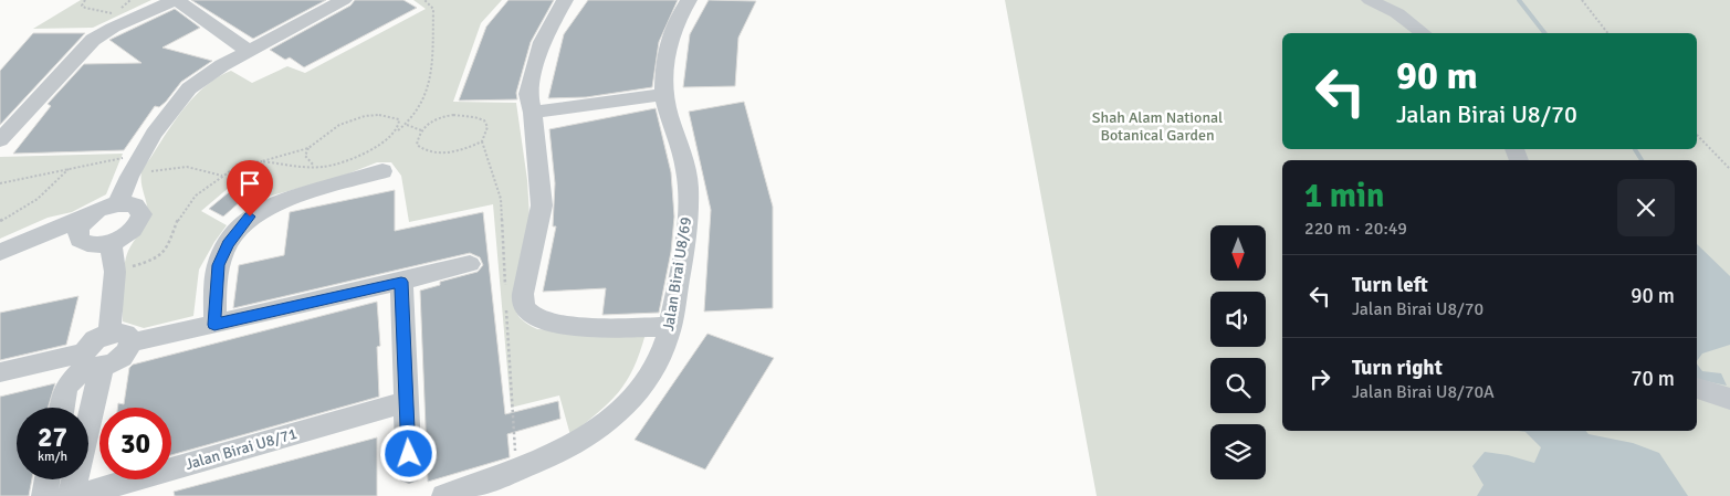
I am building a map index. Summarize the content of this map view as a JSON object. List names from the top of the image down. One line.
{"streets":{"street":["Jalan Birai U8/69","Jalan Birai U8/71"]},"parks":["Shah Alam National Botanical Garden"],"north":"bottom","page":{"turn":["90 m","Jalan Birai U8/70"],"heading":["1 min","220 m · 20:49"],"list":[{"name":"Turn left","note":"Jalan Birai U8/70","value":"90 m"},{"name":"Turn right","note":"Jalan Birai U8/70A","value":"70 m"}],"speed":"27 km/h","limit":"30"}}
